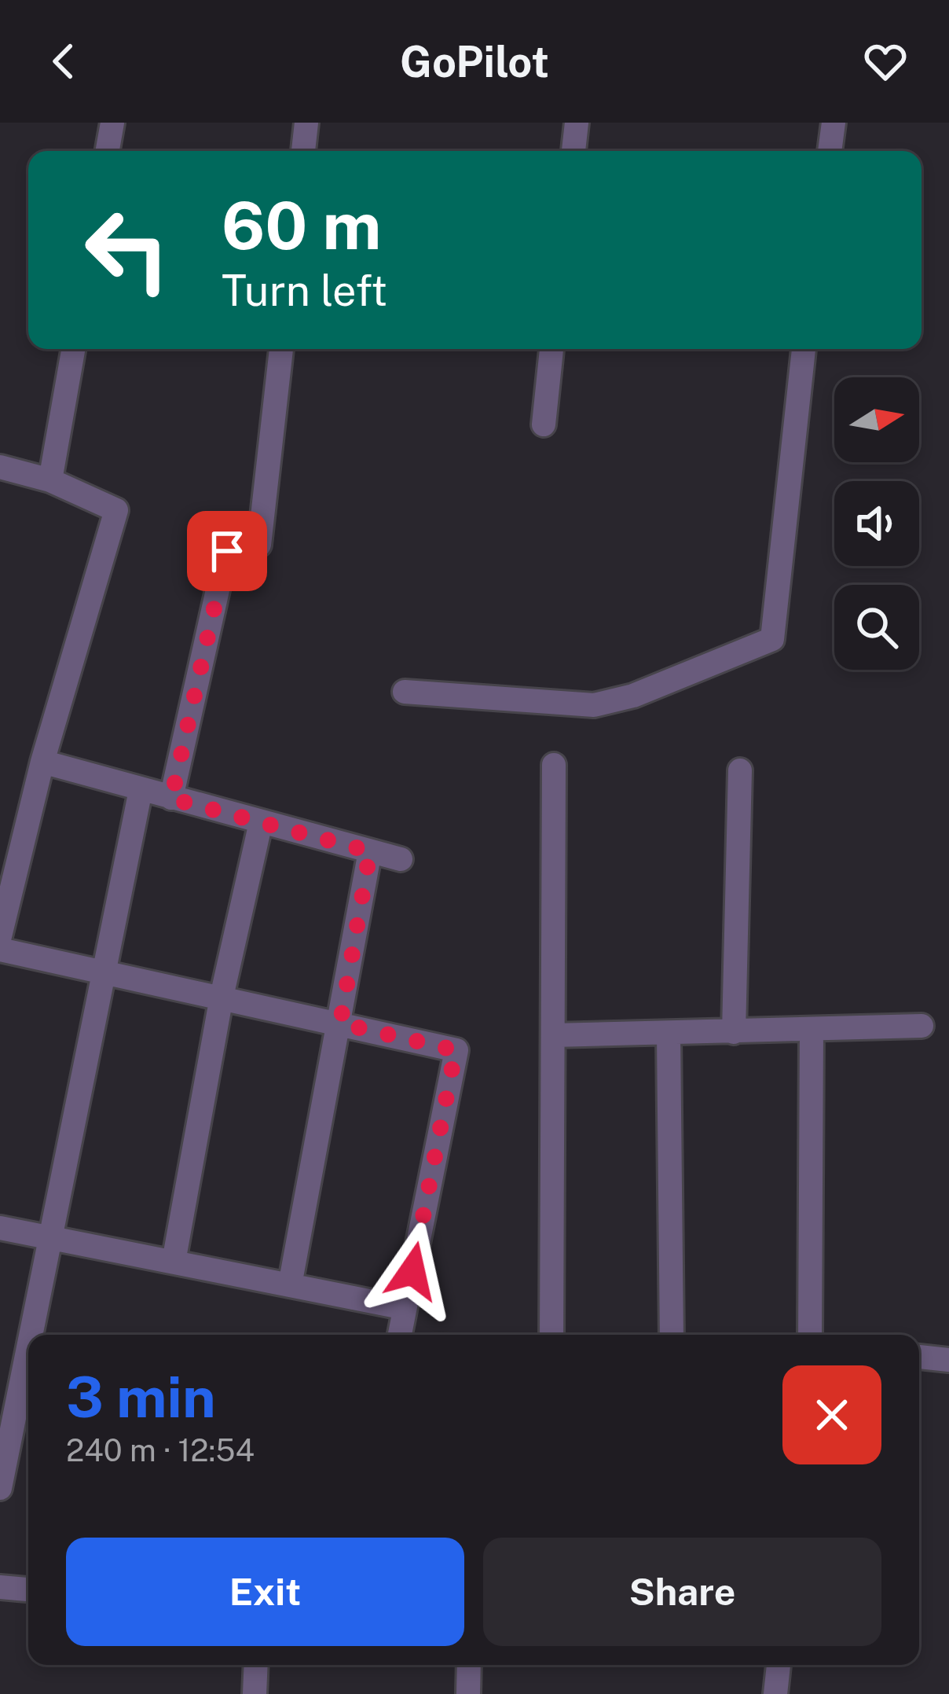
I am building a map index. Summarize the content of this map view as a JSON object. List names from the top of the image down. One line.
{"north":"right","page":{"header":"GoPilot","turn":["60 m","Turn left"],"heading":["3 min","240 m · 12:54"],"buttons":["Exit","Share"]}}
